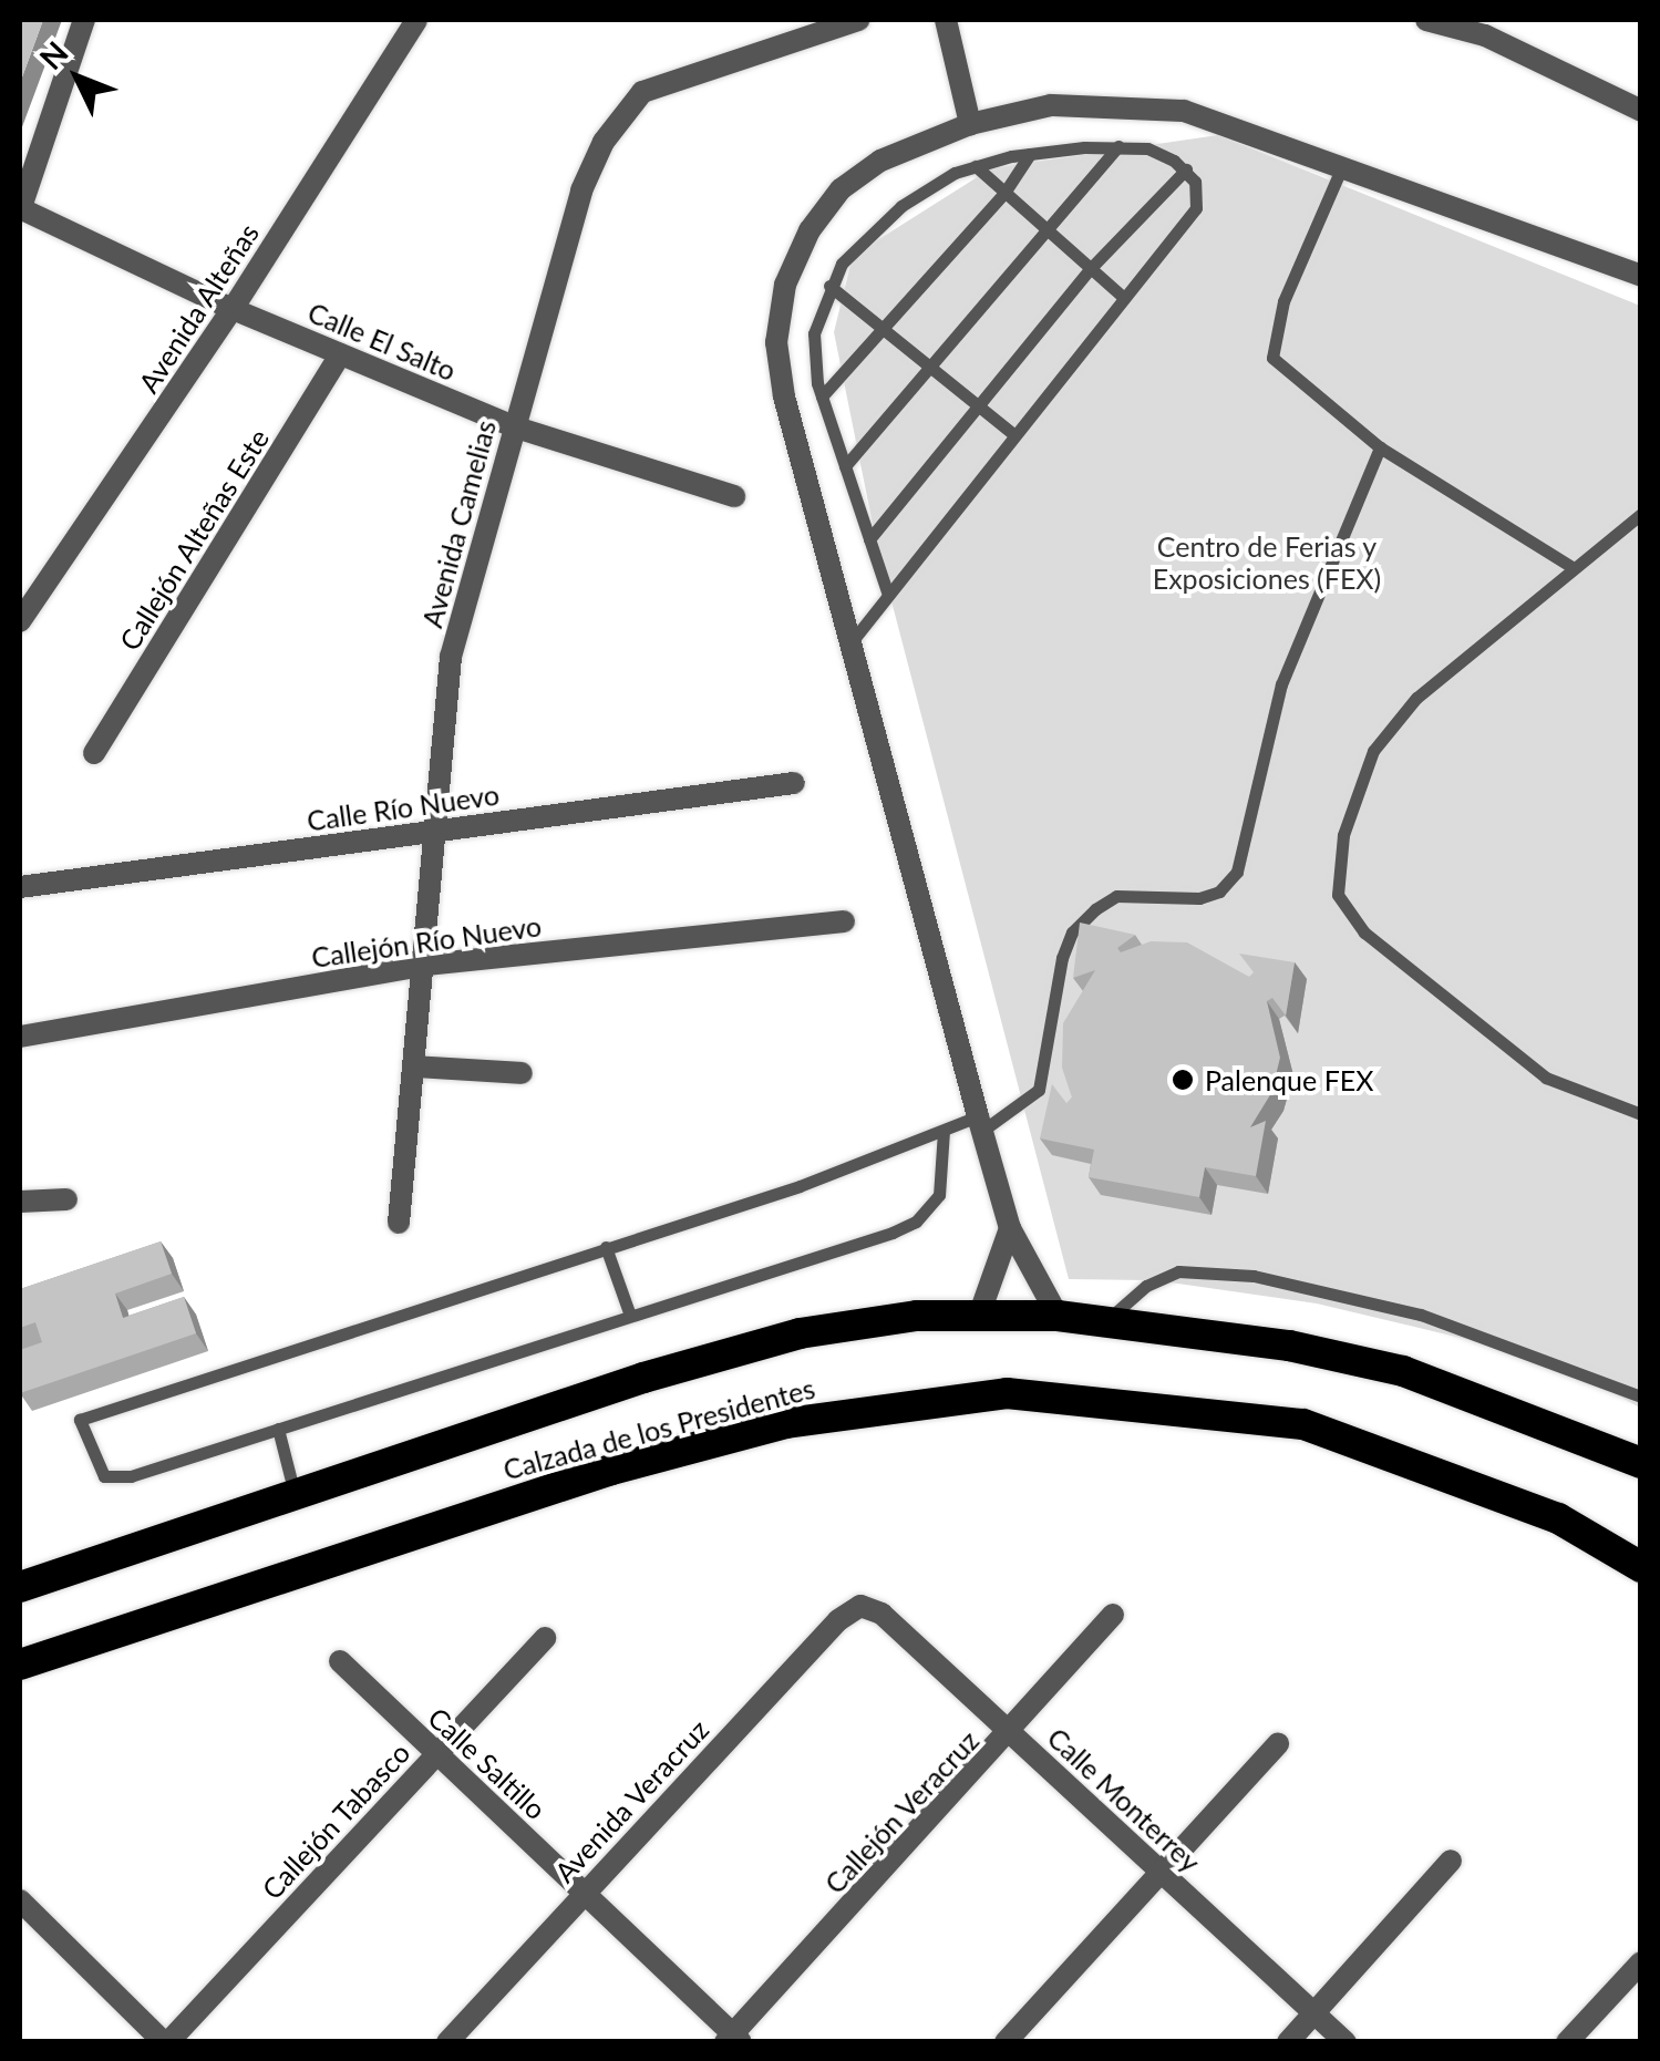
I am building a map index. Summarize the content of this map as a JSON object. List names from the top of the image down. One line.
{"streets":{"highway":["Calzada de los Presidentes"],"street":["Avenida Alteñas","Calle El Salto","Avenida Camelias","Callejón Alteñas Este","Calle Río Nuevo","Callejón Río Nuevo","Calle Saltillo","Calle Monterrey","Avenida Veracruz","Callejón Veracruz","Callejón Tabasco"]},"crossings":[["Avenida Alteñas","Calle El Salto"],["Calle El Salto","Avenida Camelias"],["Calle El Salto","Callejón Alteñas Este"],["Avenida Camelias","Calle Río Nuevo"],["Avenida Camelias","Callejón Río Nuevo"],["Calle Saltillo","Avenida Veracruz"],["Calle Saltillo","Callejón Veracruz"],["Calle Saltillo","Callejón Tabasco"],["Calle Monterrey","Avenida Veracruz"],["Calle Monterrey","Callejón Veracruz"]],"parks":["Centro de Ferias y Exposiciones (FEX)"],"places":["Palenque FEX"],"north":"top left"}
